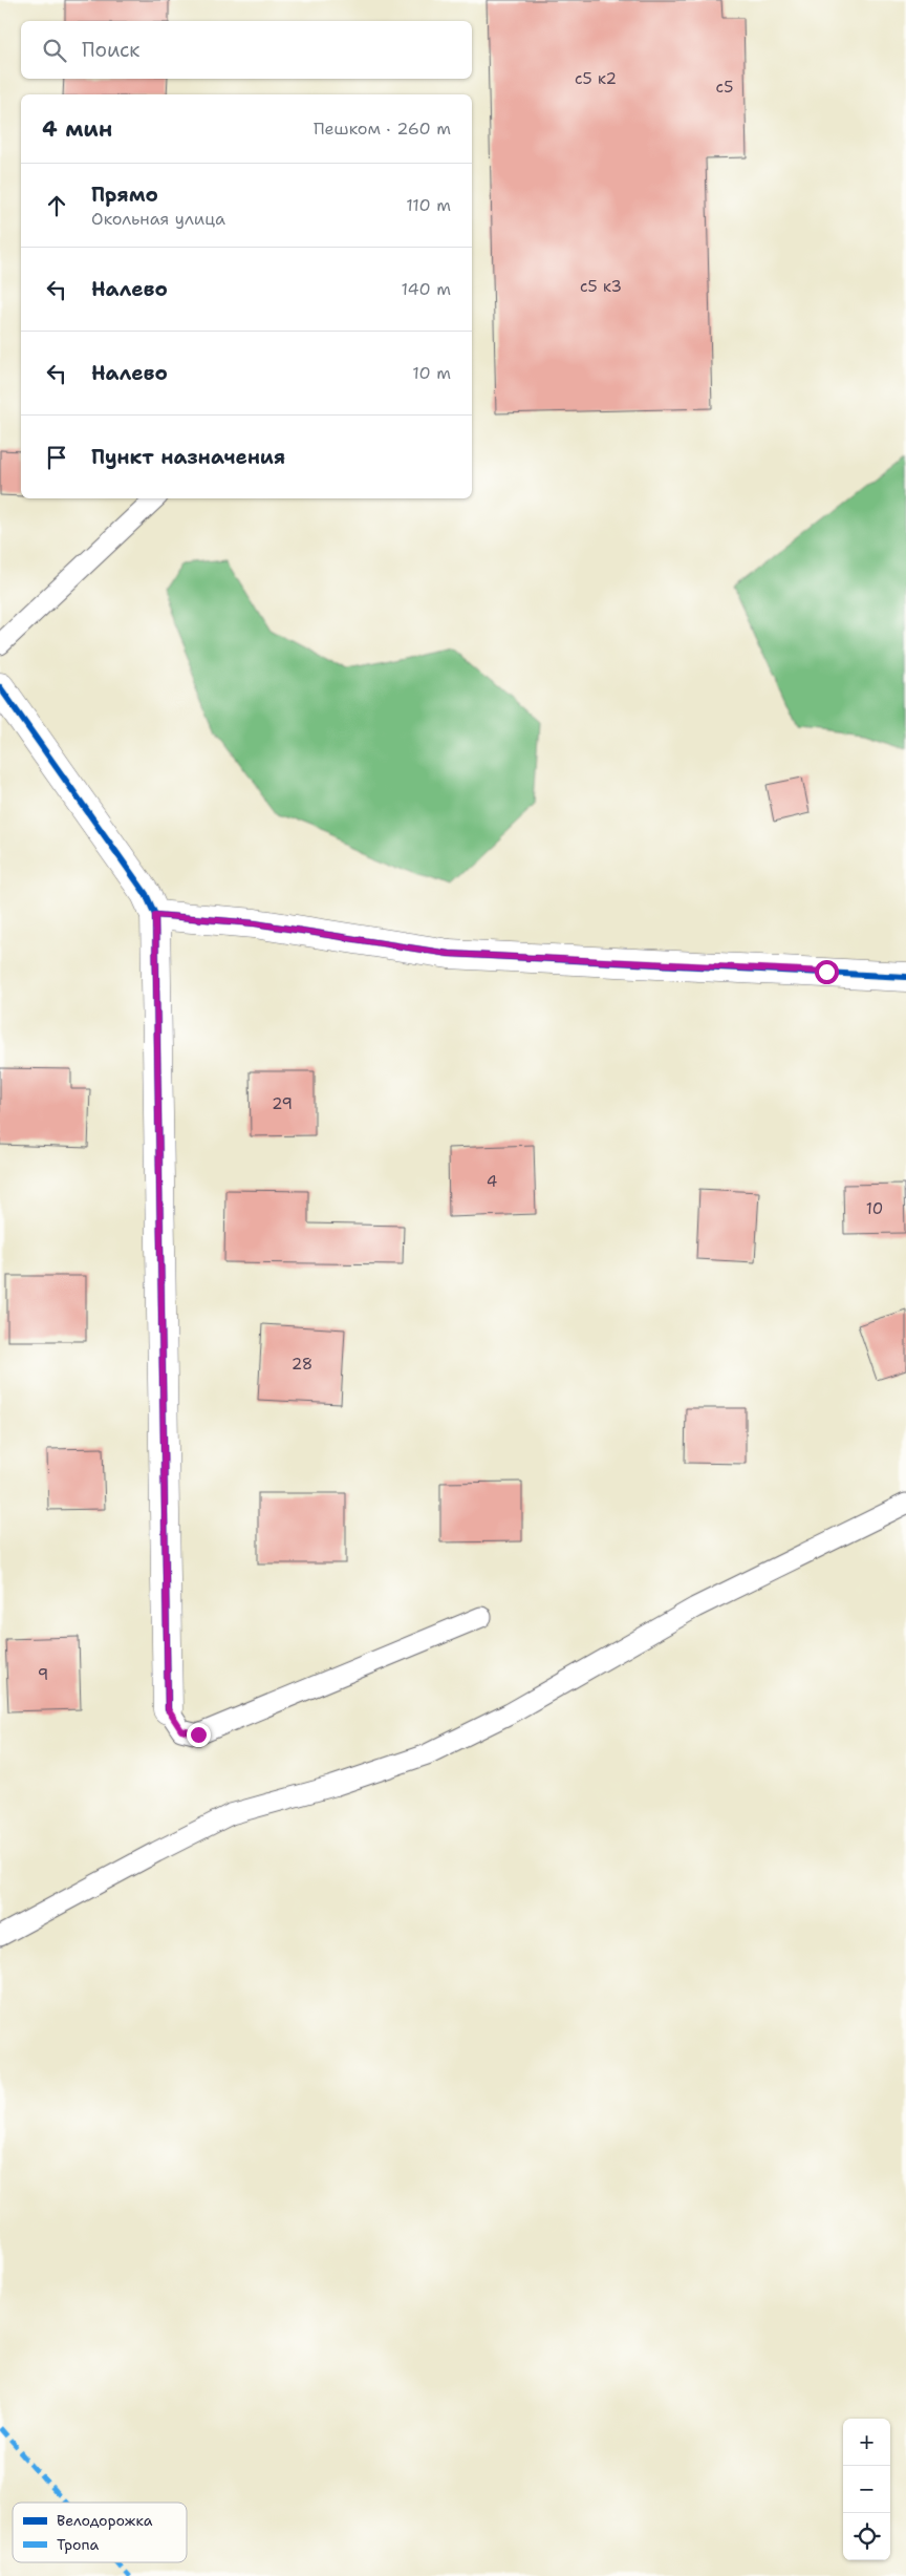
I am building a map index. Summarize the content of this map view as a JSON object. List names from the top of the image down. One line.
{"house_numbers":["с5 к2","с5","с5 к3","29","4","10","28","9"],"legend":["Велодорожка","Тропа"],"page":{"search":"Поиск","heading":["4 мин","Пешком · 260 m"],"list":[["Прямо","Окольная улица","110 m"],["Налево","140 m"],["Налево","10 m"],"Пункт назначения"],"map_buttons":["+","−"]}}
